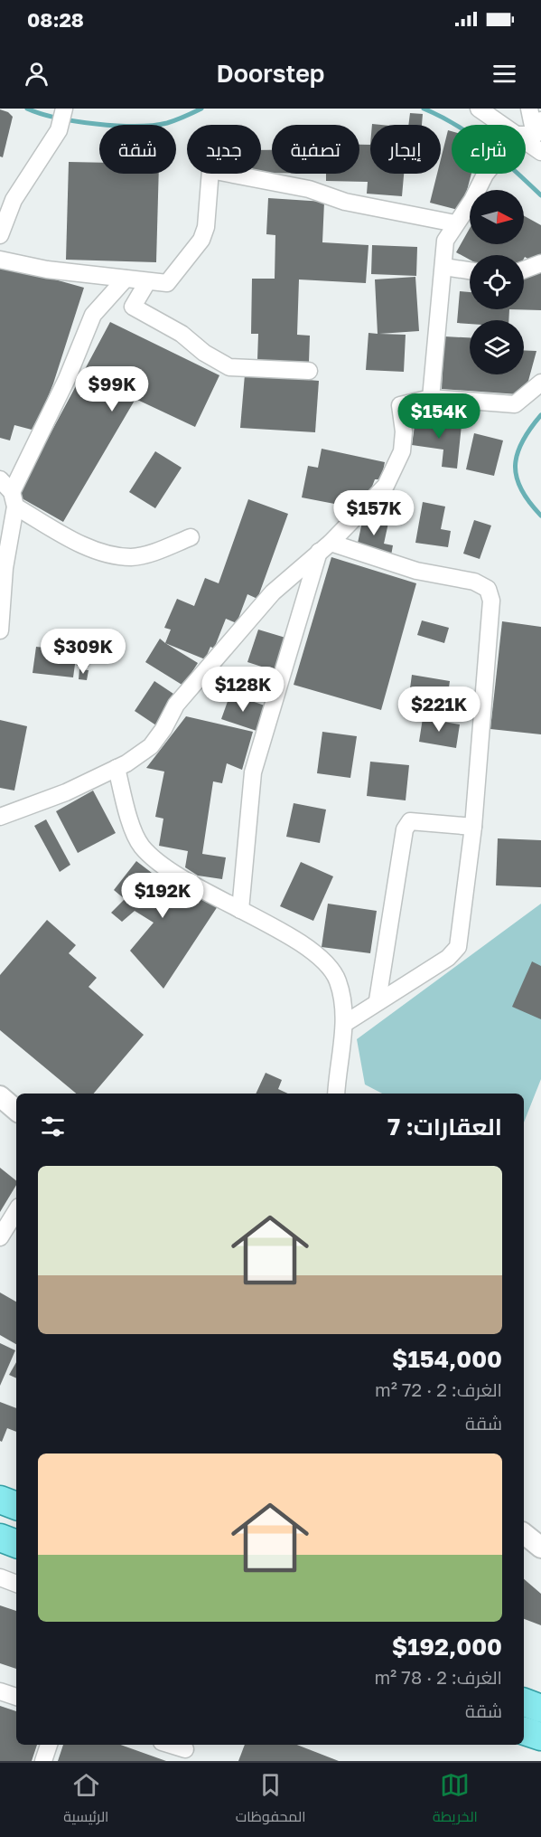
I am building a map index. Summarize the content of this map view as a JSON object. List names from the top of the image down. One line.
{"north":"right","page":{"status":"08:28","header":"Doorstep","chip":["شراء","إيجار","تصفية","جديد","شقة"],"price":["$99K","$154K","$157K","$309K","$128K","$221K","$192K"],"heading":"العقارات: 7","list":[{"name":"$154,000","note":"الغرف: 2 · 72 m² · شقة"},{"name":"$192,000","note":"الغرف: 2 · 78 m² · شقة"}],"tabs":["الخريطة","المحفوظات","الرئيسية"]}}
